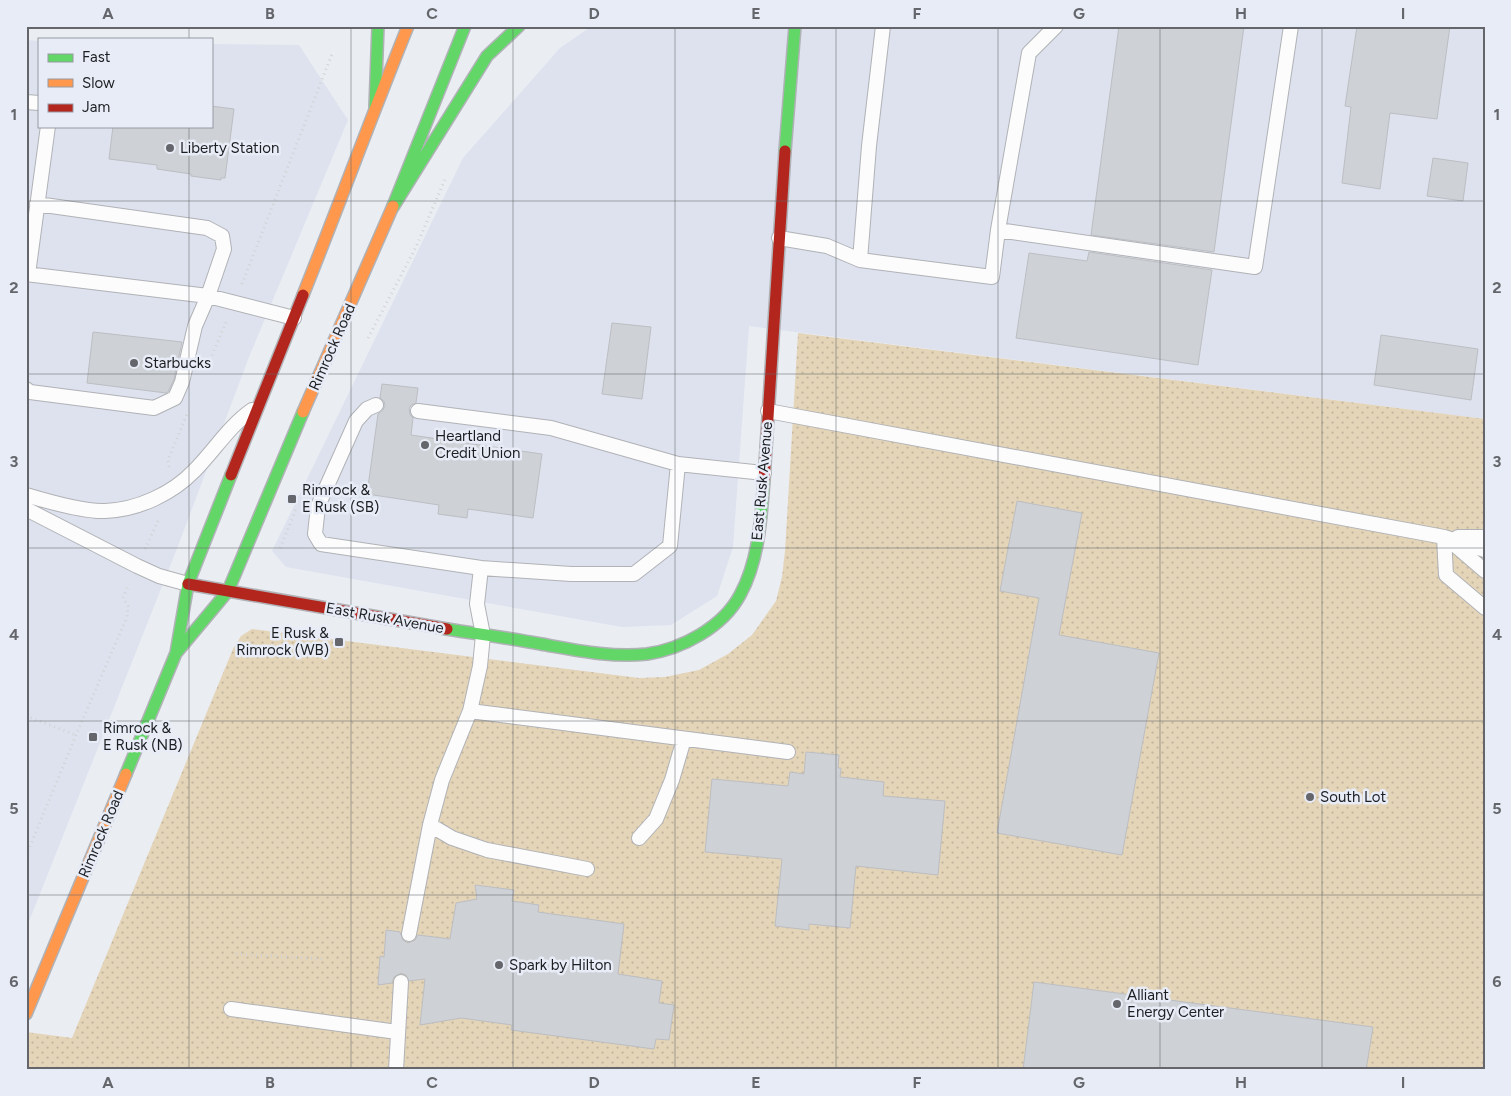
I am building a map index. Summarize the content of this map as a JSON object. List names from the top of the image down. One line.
{"streets":{"main road":["Rimrock Road","East Rusk Avenue"]},"crossings":[["Rimrock Road","East Rusk Avenue"]],"places":{"other":["Liberty Station","Starbucks","Heartland Credit Union","South Lot","Spark by Hilton","Alliant Energy Center"],"transit":["Rimrock & E Rusk (SB)","E Rusk & Rimrock (WB)","Rimrock & E Rusk (NB)"]},"legend":["Fast","Slow","Jam"],"grid":{"columns":["A","B","C","D","E","F","G","H","I"],"rows":["1","2","3","4","5","6"]}}
